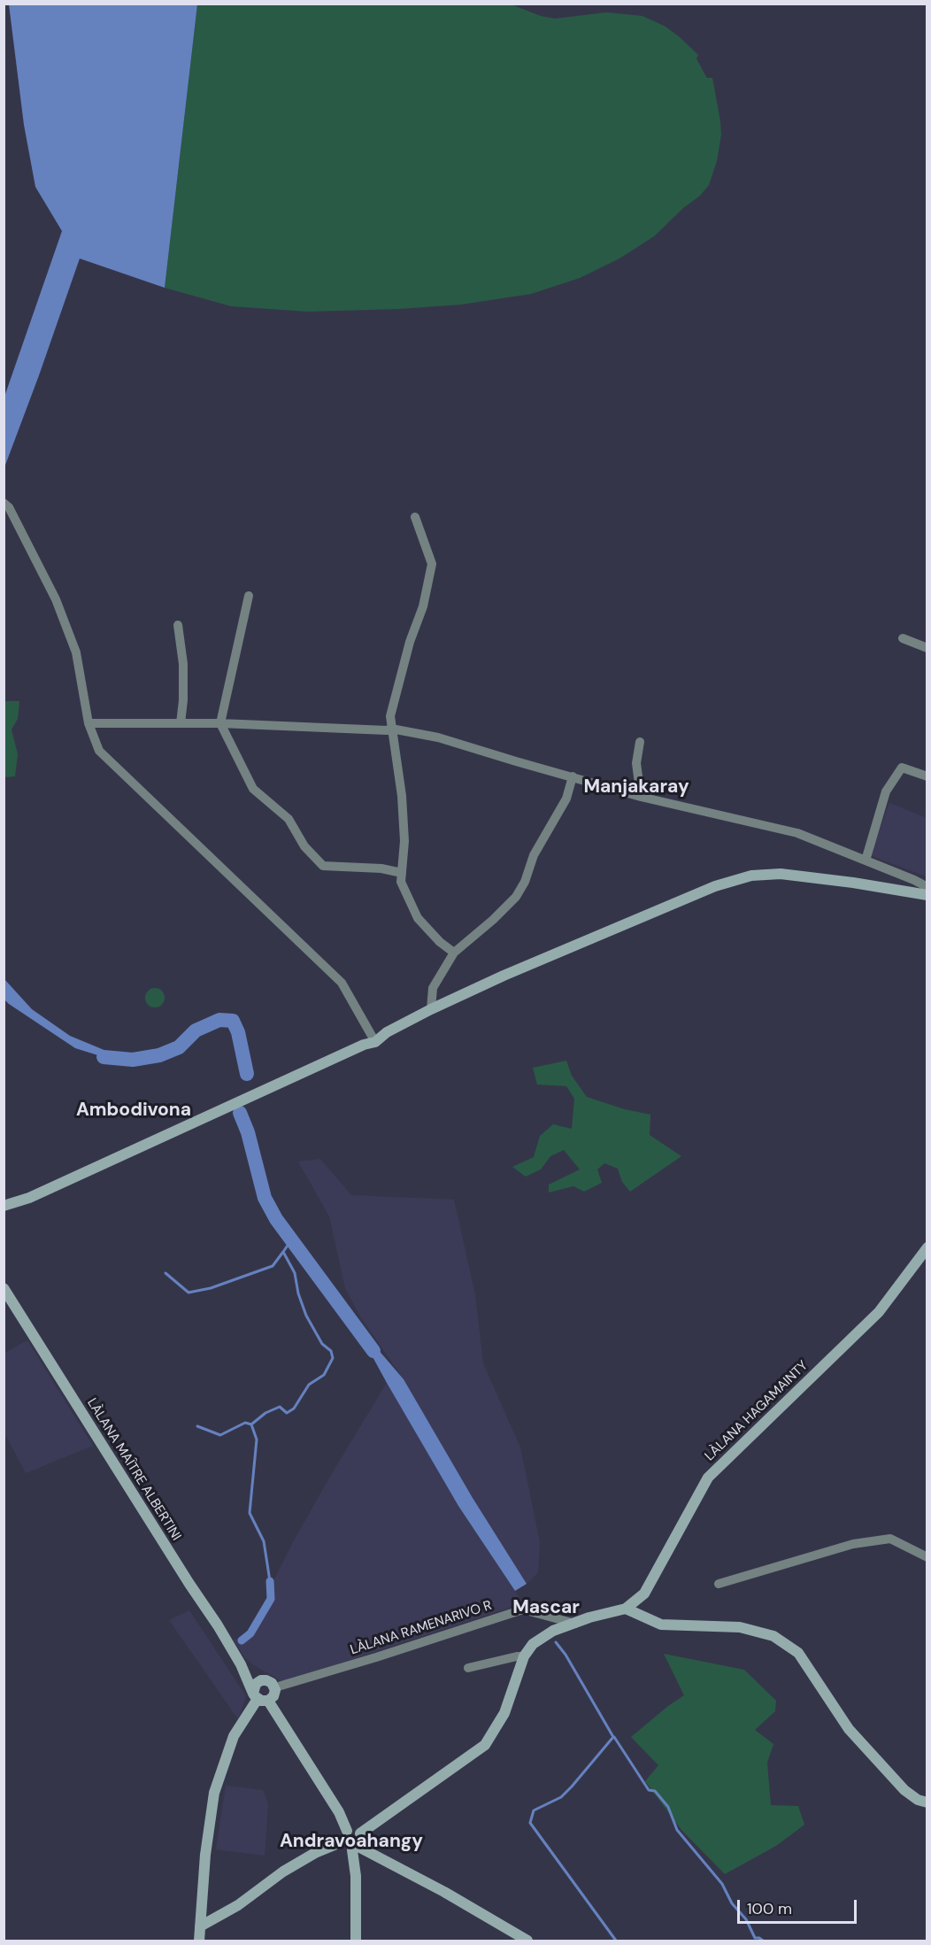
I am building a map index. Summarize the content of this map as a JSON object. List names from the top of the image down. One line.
{"streets":{"main road":["LÀLANA HAGAMAINTY","LÀLANA MAÎTRE ALBERTINI"],"street":["LÀLANA RAMENARIVO R"]},"crossings":[["LÀLANA MAÎTRE ALBERTINI","LÀLANA RAMENARIVO R"]],"districts":["Manjakaray","Ambodivona","Mascar","Andravoahangy"],"scale_bar":"100 m"}
